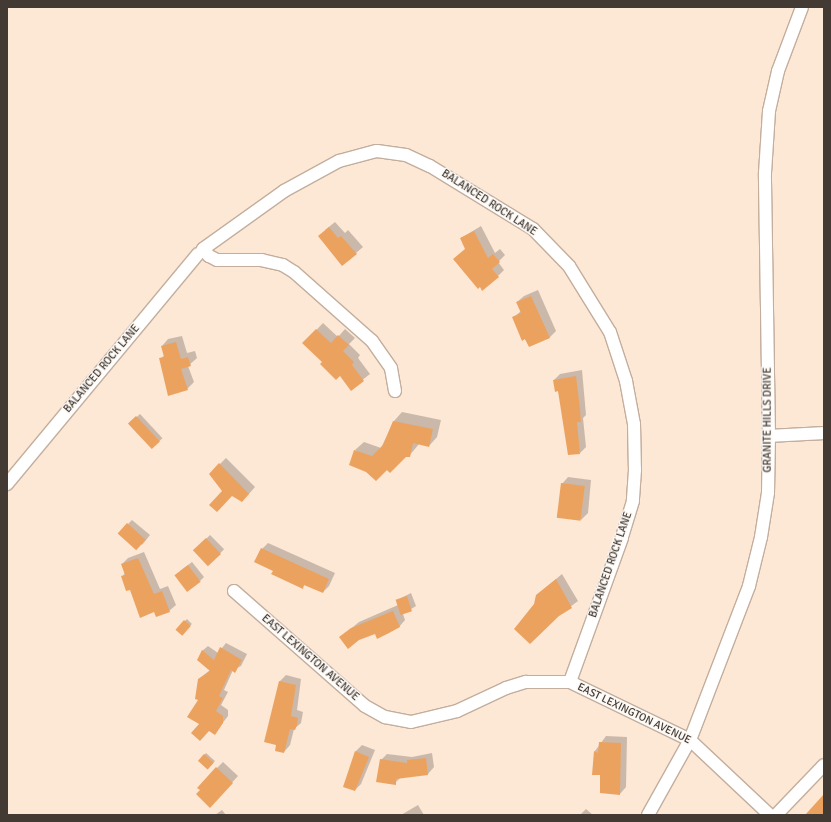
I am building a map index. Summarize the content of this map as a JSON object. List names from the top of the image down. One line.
{"streets":{"street":["BALANCED ROCK LANE","GRANITE HILLS DRIVE","EAST LEXINGTON AVENUE"]},"crossings":[["BALANCED ROCK LANE","EAST LEXINGTON AVENUE"],["GRANITE HILLS DRIVE","EAST LEXINGTON AVENUE"]]}
